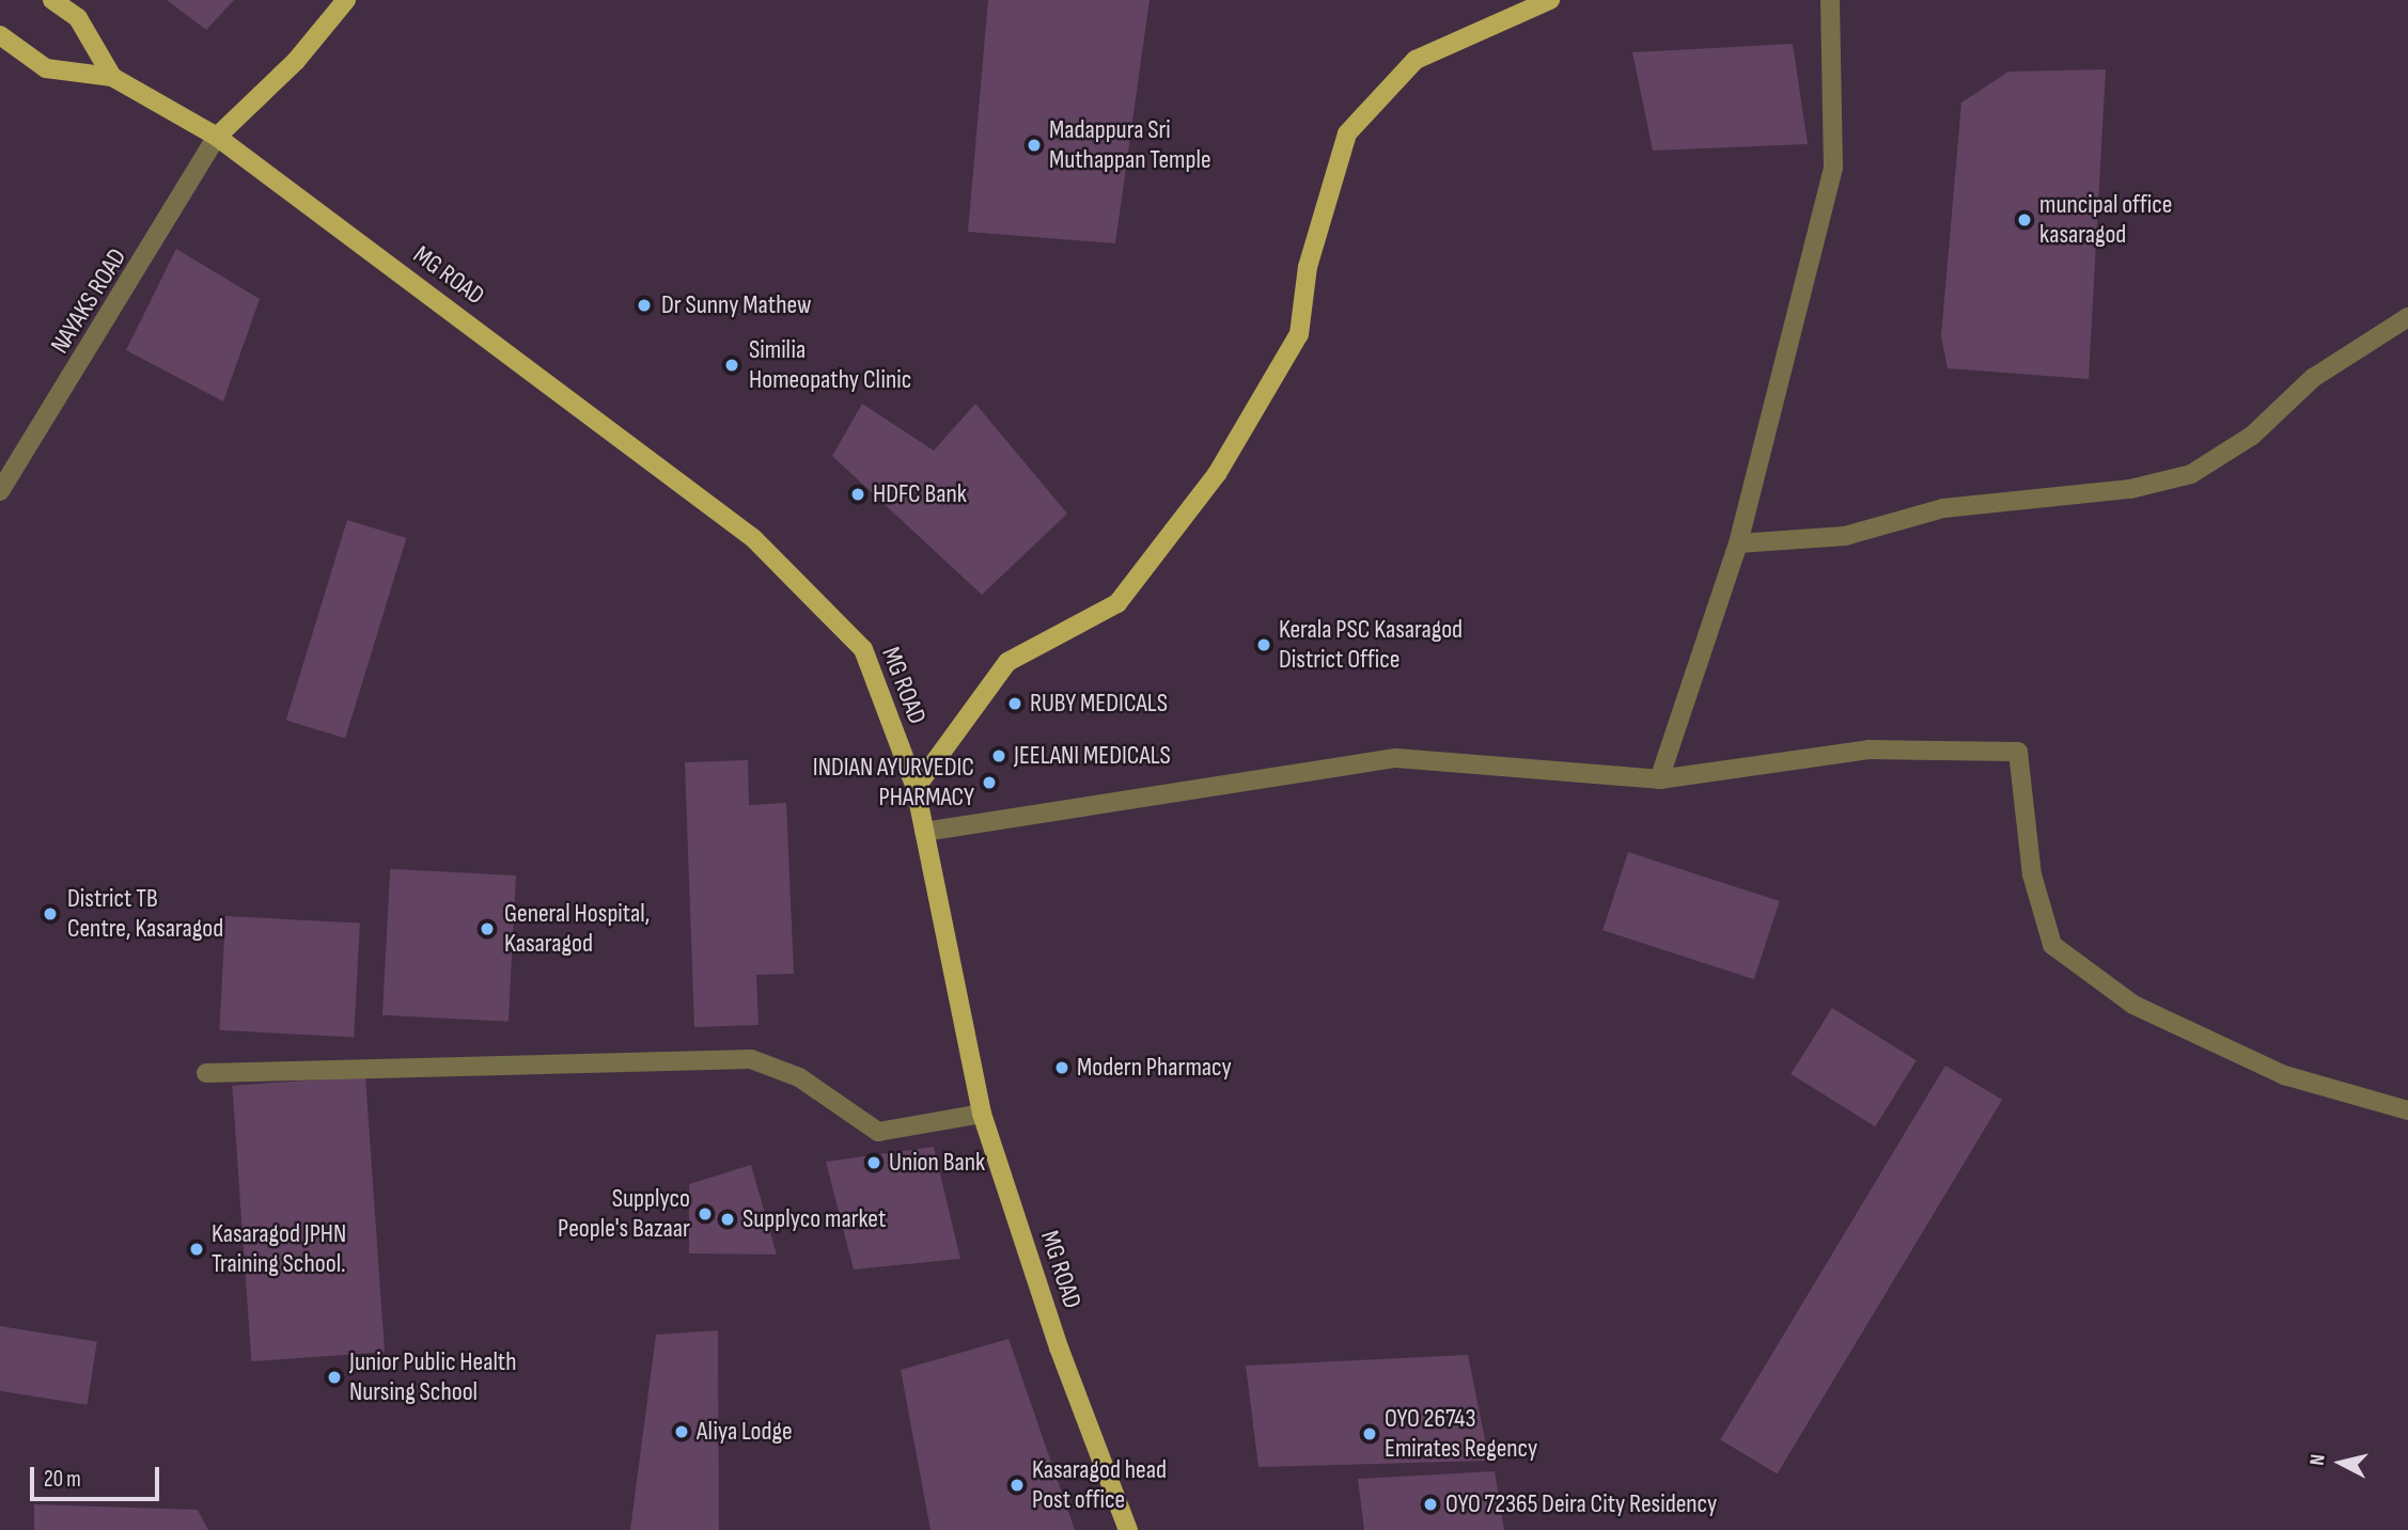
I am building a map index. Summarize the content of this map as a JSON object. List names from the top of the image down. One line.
{"streets":{"main road":["MG ROAD"],"street":["NAYAKS ROAD"]},"crossings":[["MG ROAD","NAYAKS ROAD"]],"places":["Madappura Sri Muthappan Temple","muncipal office kasaragod","Dr Sunny Mathew","Similia Homeopathy Clinic","HDFC Bank","Kerala PSC Kasaragod District Office","RUBY MEDICALS","JEELANI MEDICALS","INDIAN AYURVEDIC PHARMACY","District TB Centre, Kasaragod","General Hospital, Kasaragod","Modern Pharmacy","Union Bank","Supplyco People's Bazaar","Supplyco market","Kasaragod JPHN Training School.","Junior Public Health Nursing School","Aliya Lodge","OYO 26743 Emirates Regency","Kasaragod head Post office","OYO 72365 Deira City Residency"],"scale_bar":"20 m","north":"left"}
